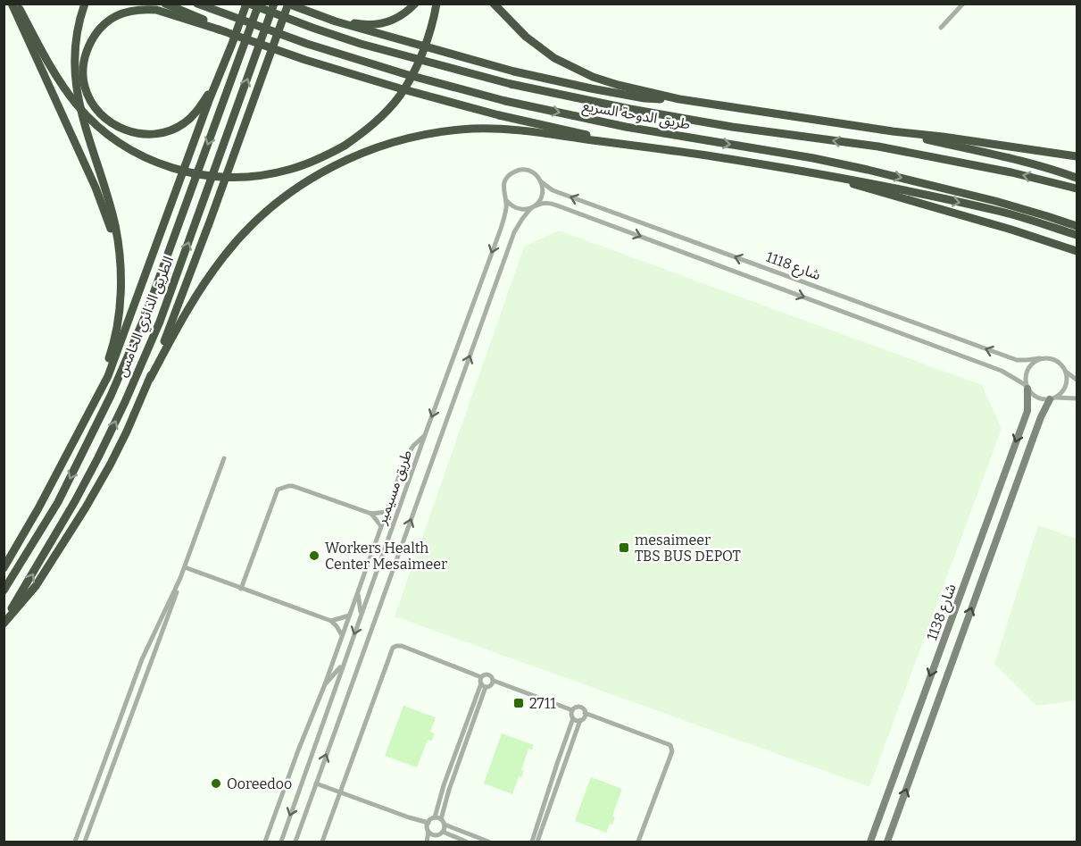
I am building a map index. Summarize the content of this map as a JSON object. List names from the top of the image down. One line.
{"streets":{"highway":["طريق الدوحة السريع","الطريق الدائري الخامس"],"street":["شارع 1118","طريق مسيمير","شارع 1138"]},"crossings":[["شارع 1118","طريق مسيمير"],["شارع 1118","شارع 1138"]],"places":{"transit":["mesaimeer TBS BUS DEPOT","2711"],"other":["Workers Health Center Mesaimeer","Ooreedoo"]}}
